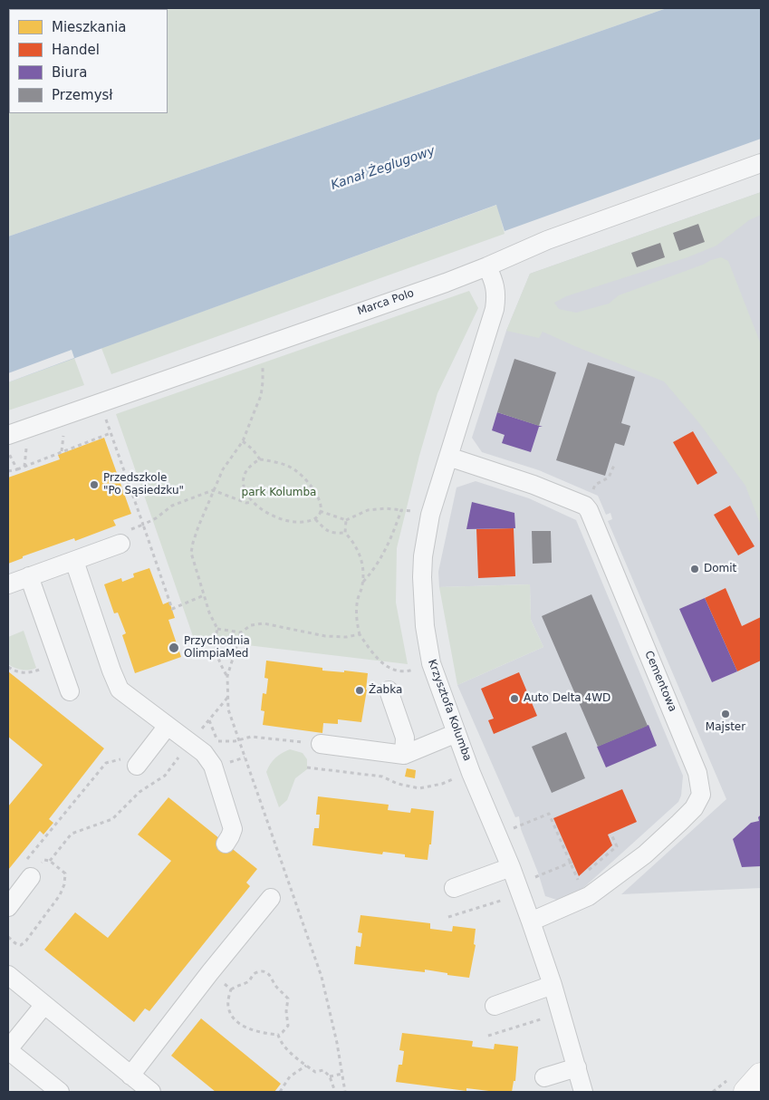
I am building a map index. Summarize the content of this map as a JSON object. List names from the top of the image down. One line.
{"streets":{"street":["Marca Polo","Cementowa","Krzysztofa Kolumba"]},"crossings":[["Marca Polo","Krzysztofa Kolumba"],["Cementowa","Krzysztofa Kolumba"]],"water":["Kanał Żeglugowy"],"parks":["park Kolumba"],"places":["Przedszkole \"Po Sąsiedzku\"","Domit","Przychodnia OlimpiaMed","Żabka","Auto Delta 4WD","Majster"],"legend":["Mieszkania","Handel","Biura","Przemysł"]}
